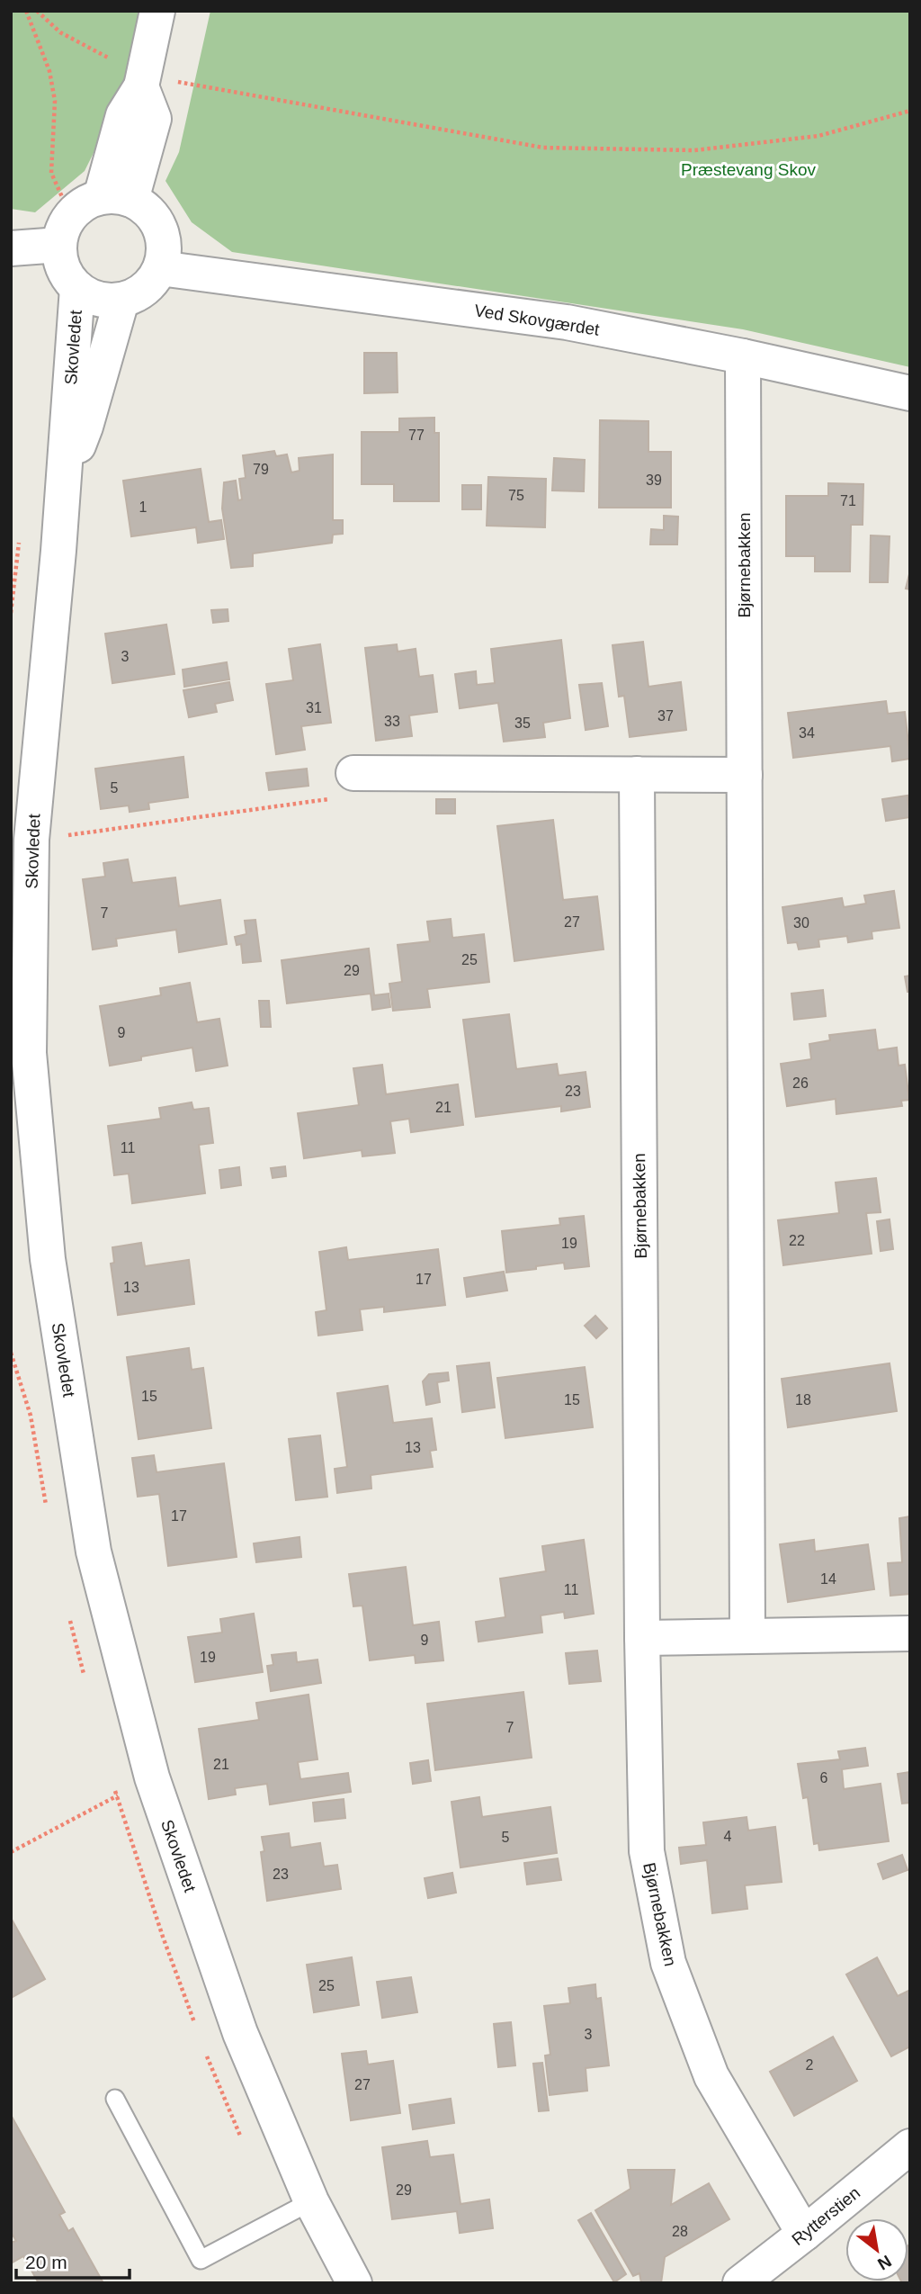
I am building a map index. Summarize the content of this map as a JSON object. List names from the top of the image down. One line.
{"streets":{"street":["Ved Skovgærdet","Skovledet","Bjørnebakken","Rytterstien"]},"crossings":[["Ved Skovgærdet","Skovledet"],["Ved Skovgærdet","Bjørnebakken"],["Bjørnebakken","Rytterstien"]],"parks":["Præstevang Skov"],"house_numbers":["77","79","39","75","71","1","3","31","37","33","35","34","5","7","27","30","25","29","9","26","23","21","11","22","19","17","13","15","15","18","13","17","14","11","9","19","7","21","6","4","5","23","25","3","2","27","29","28"],"scale_bar":"20 m","north":"bottom right"}
